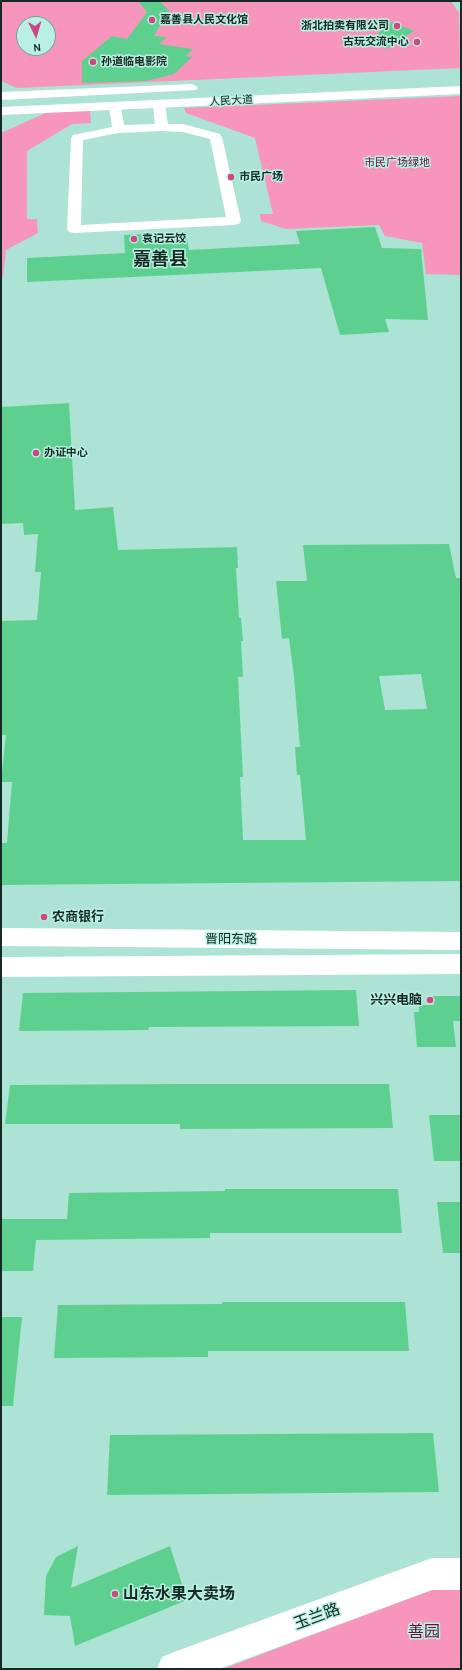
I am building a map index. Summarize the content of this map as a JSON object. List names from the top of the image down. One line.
{"streets":{"main road":["人民大道","晋阳东路","玉兰路"]},"districts":["嘉善县"],"parks":["市民广场绿地","善园"],"places":["嘉善县人民文化馆","浙北拍卖有限公司","古玩交流中心","孙道临电影院","市民广场","袁记云饺","办证中心","农商银行","兴兴电脑","山东水果大卖场"],"north":"bottom"}
